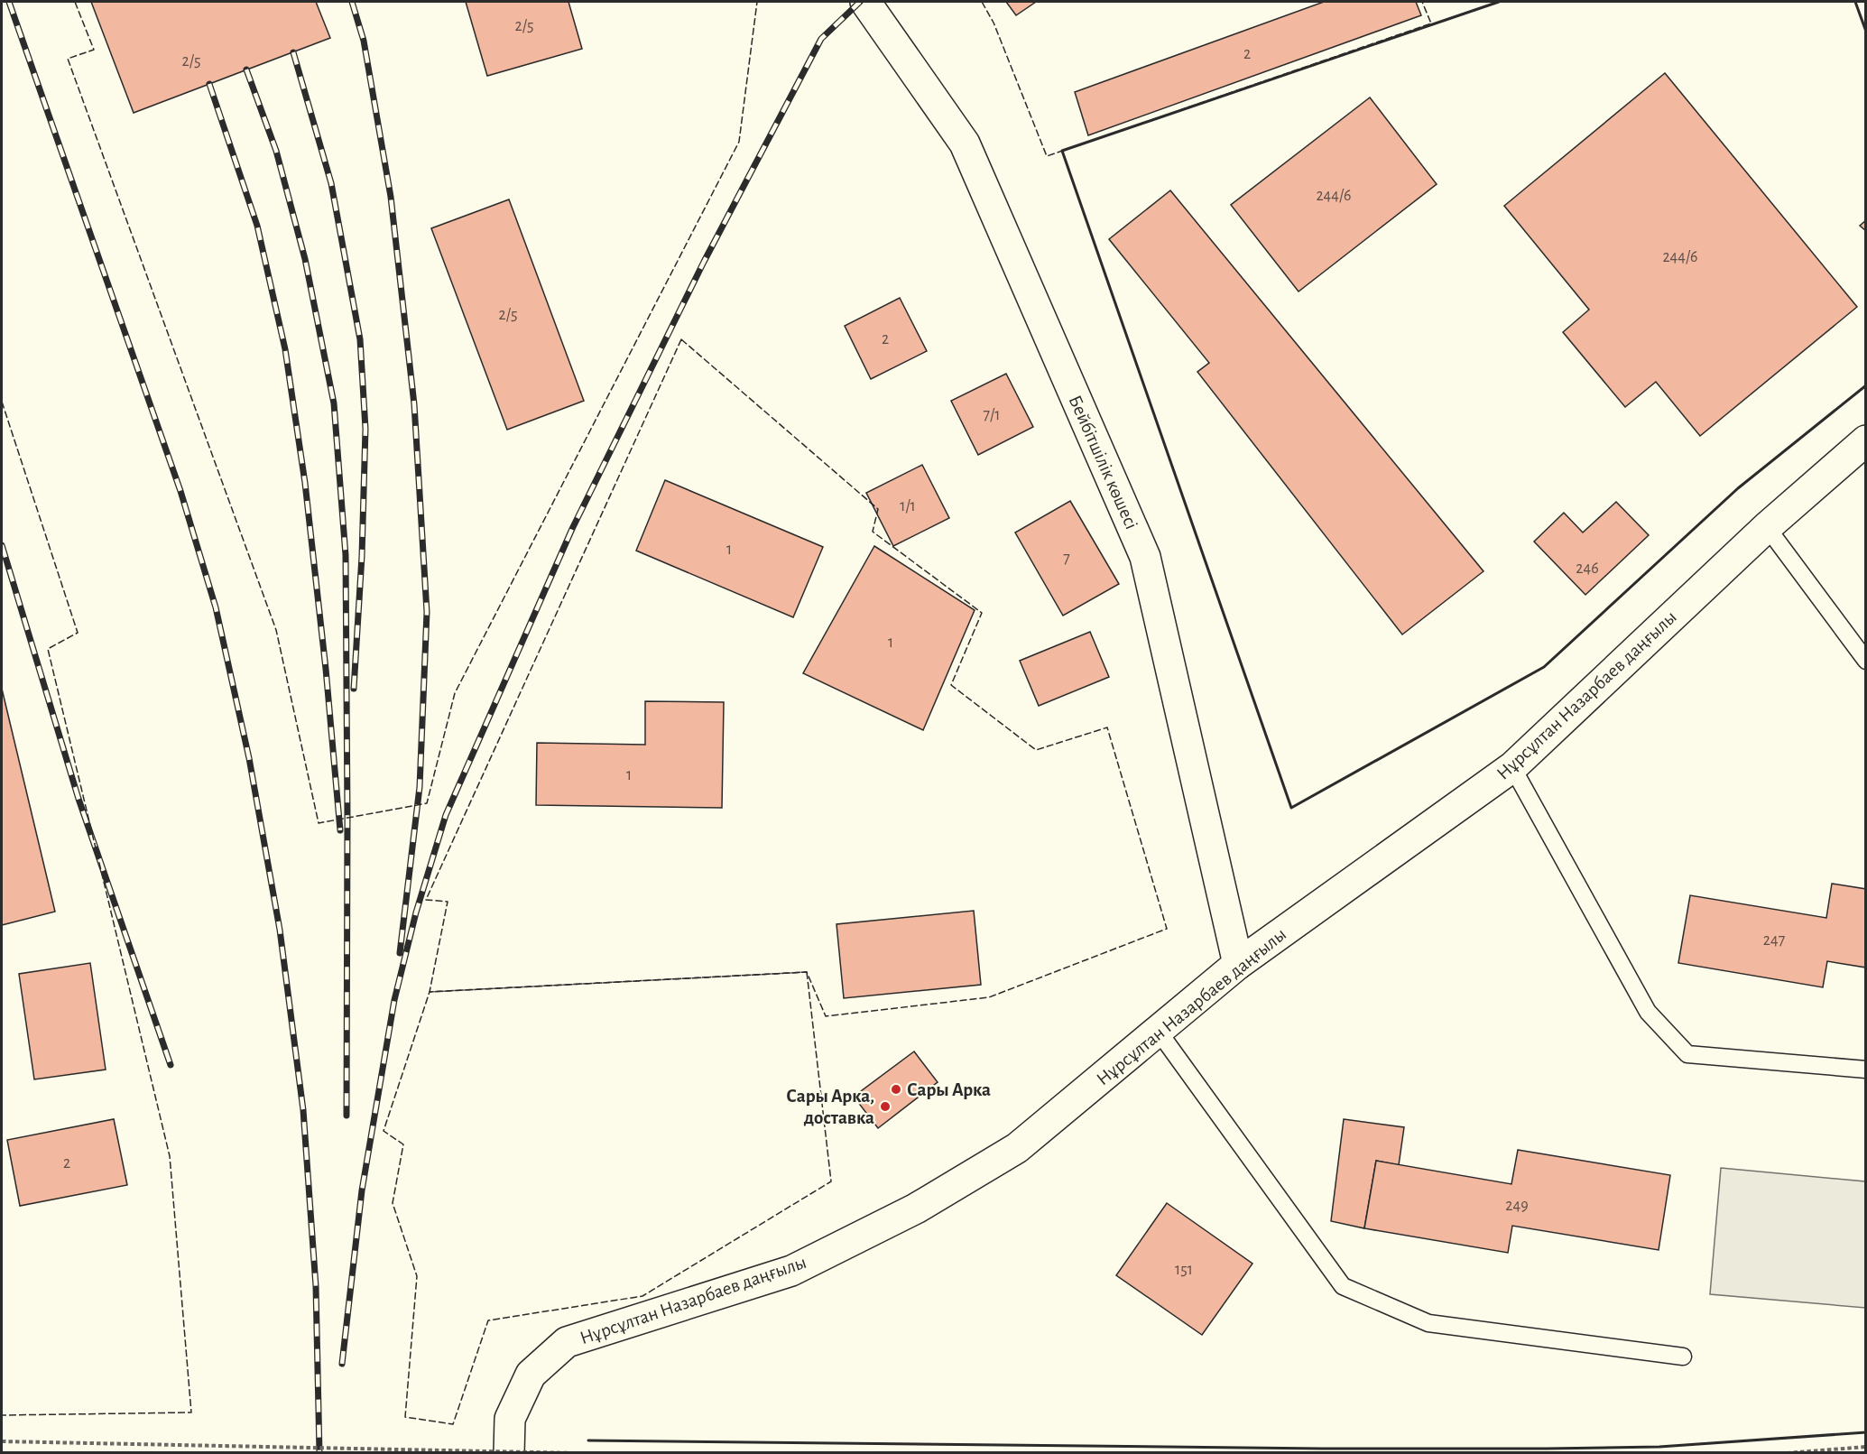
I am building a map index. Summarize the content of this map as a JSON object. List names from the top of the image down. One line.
{"streets":{"street":["Бейбітшілік көшесі","Нұрсұлтан Назарбаев даңғылы"]},"crossings":[["Бейбітшілік көшесі","Нұрсұлтан Назарбаев даңғылы"]],"places":["Сары Арка","Сары Арка, доставка"],"house_numbers":["2/5","2","2/5","244/6","244/6","2/5","2","7/1","1/1","1","7","246","1","1","247","2","249","151"]}
